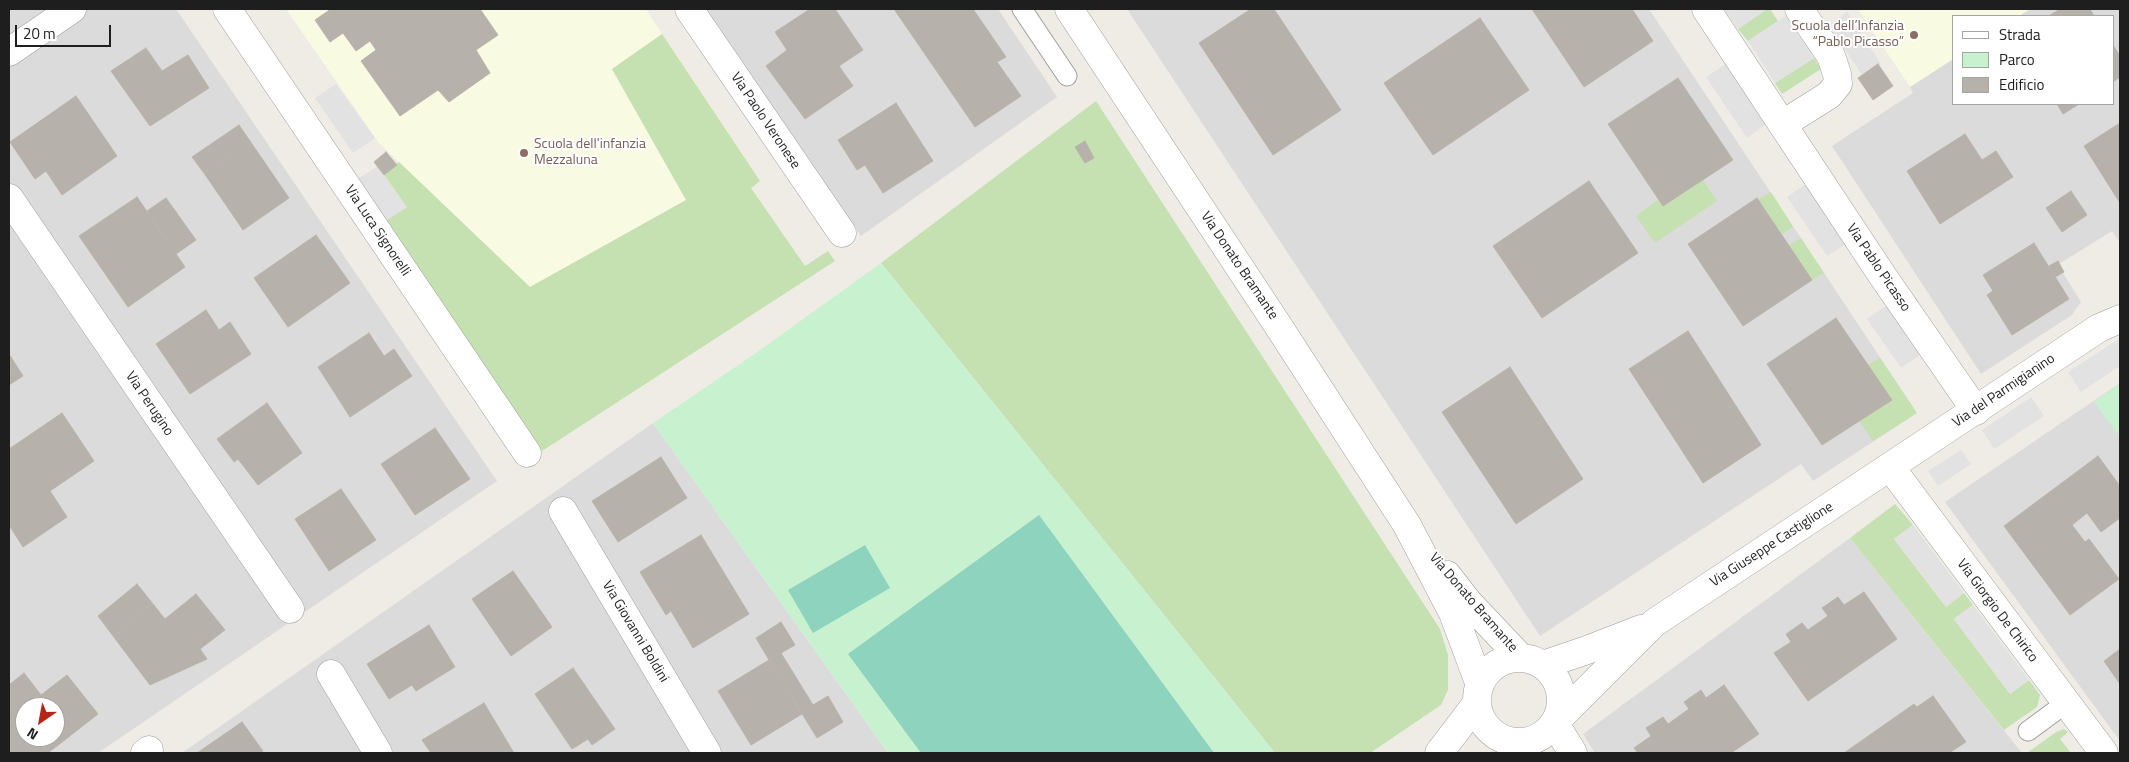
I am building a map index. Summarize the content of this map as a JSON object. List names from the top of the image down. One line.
{"streets":{"street":["Via Paolo Veronese","Via Luca Signorelli","Via Donato Bramante","Via Pablo Picasso","Via del Parmigianino","Via Perugino","Via Giuseppe Castiglione","Via Giorgio De Chirico","Via Giovanni Boldini"]},"crossings":[["Via Donato Bramante","Via Giuseppe Castiglione"],["Via Pablo Picasso","Via del Parmigianino"],["Via del Parmigianino","Via Giuseppe Castiglione"],["Via del Parmigianino","Via Giorgio De Chirico"],["Via Giuseppe Castiglione","Via Giorgio De Chirico"]],"places":["Scuola dell’Infanzia “Pablo Picasso”","Scuola dell'infanzia Mezzaluna"],"legend":["Strada","Parco","Edificio"],"scale_bar":"20 m","north":"bottom left"}
